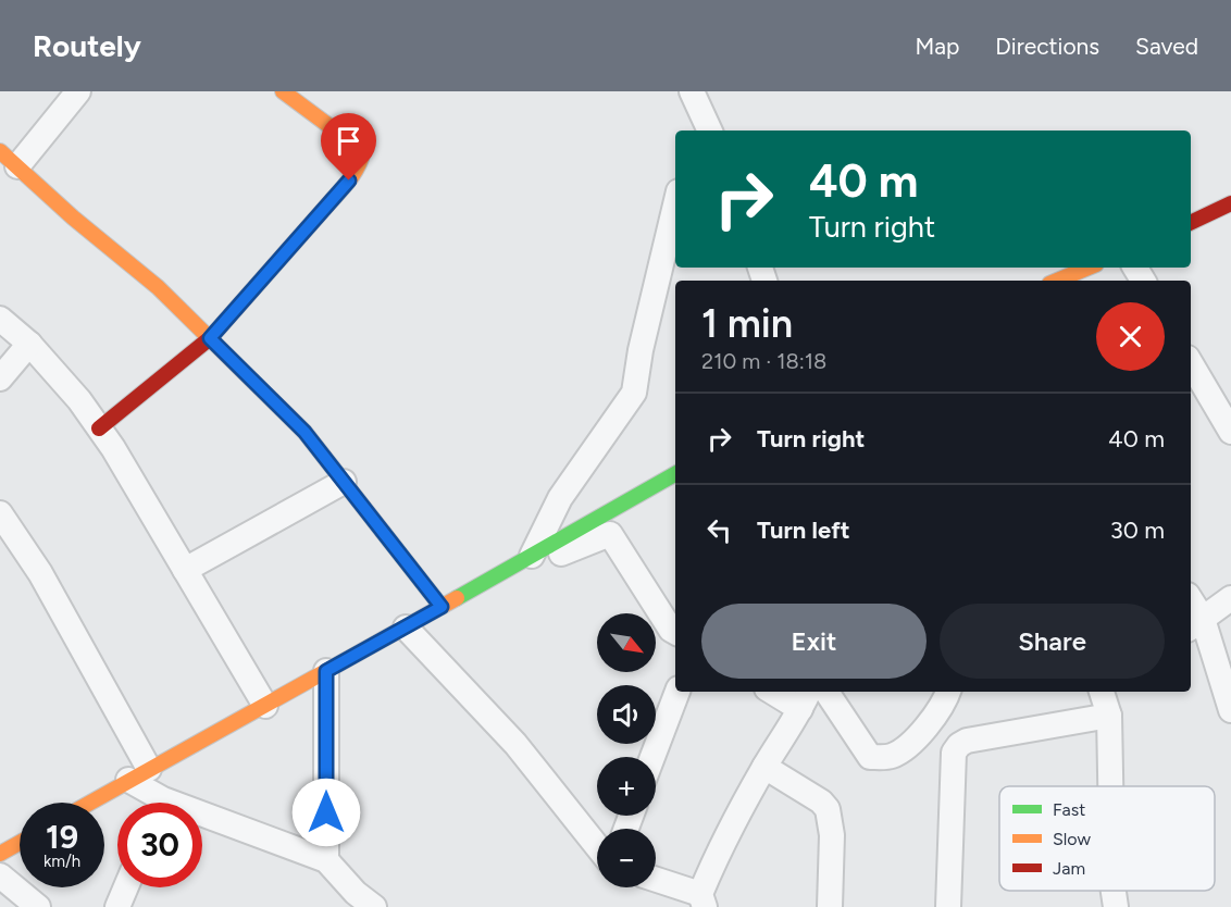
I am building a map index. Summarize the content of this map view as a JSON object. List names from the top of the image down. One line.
{"legend":["Fast","Slow","Jam"],"north":"bottom right","page":{"header":"Routely","nav":["Map","Directions","Saved"],"turn":["40 m","Turn right"],"heading":["1 min","210 m · 18:18"],"list":[{"name":"Turn right","value":"40 m"},{"name":"Turn left","value":"30 m"}],"buttons":["Exit","Share"],"map_buttons":["+","−"],"speed":"19 km/h","limit":"30"}}
